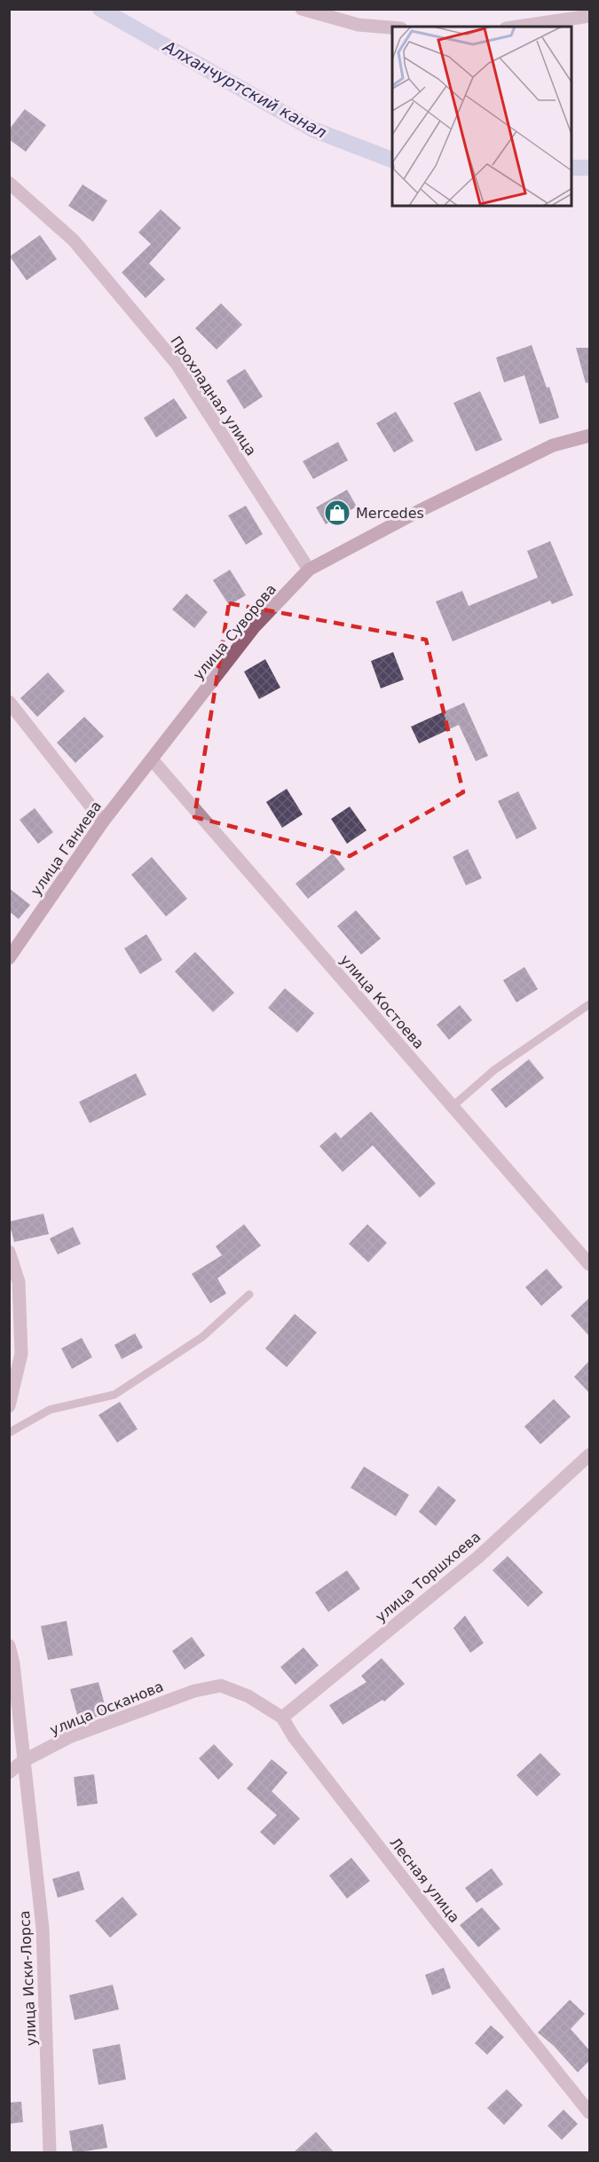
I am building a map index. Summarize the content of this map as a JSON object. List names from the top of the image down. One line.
{"streets":{"main road":["улица Суворова","улица Ганиева"],"street":["Прохладная улица","улица Костоева","улица Торшхоева","улица Осканова","Лесная улица","улица Иски-Лорса"]},"crossings":[["Прохладная улица","улица Суворова"],["улица Суворова","улица Ганиева"],["улица Суворова","улица Костоева"],["улица Ганиева","улица Костоева"],["улица Торшхоева","Лесная улица"],["улица Осканова","Лесная улица"],["улица Осканова","улица Иски-Лорса"]],"water":["Алханчуртский канал"],"places":{"shop":["Mercedes"]}}
